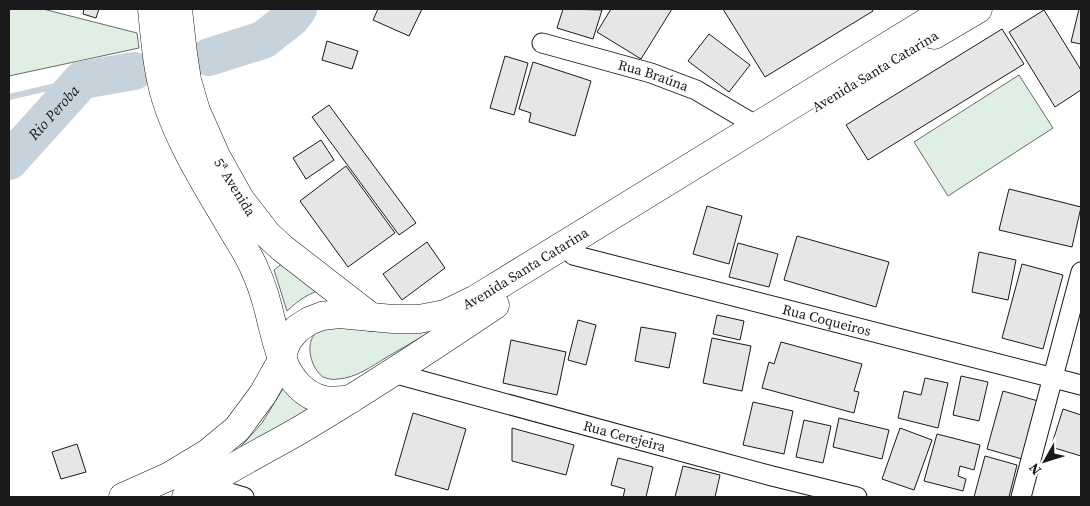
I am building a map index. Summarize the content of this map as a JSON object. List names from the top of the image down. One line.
{"streets":{"main road":["Avenida Santa Catarina","5ª Avenida"],"street":["Rua Braúna","Rua Coqueiros","Rua Cerejeira"]},"crossings":[["Avenida Santa Catarina","Rua Braúna"],["Avenida Santa Catarina","5ª Avenida"],["Avenida Santa Catarina","Rua Coqueiros"],["Avenida Santa Catarina","Rua Cerejeira"]],"water":["Rio Peroba"],"north":"bottom left"}
